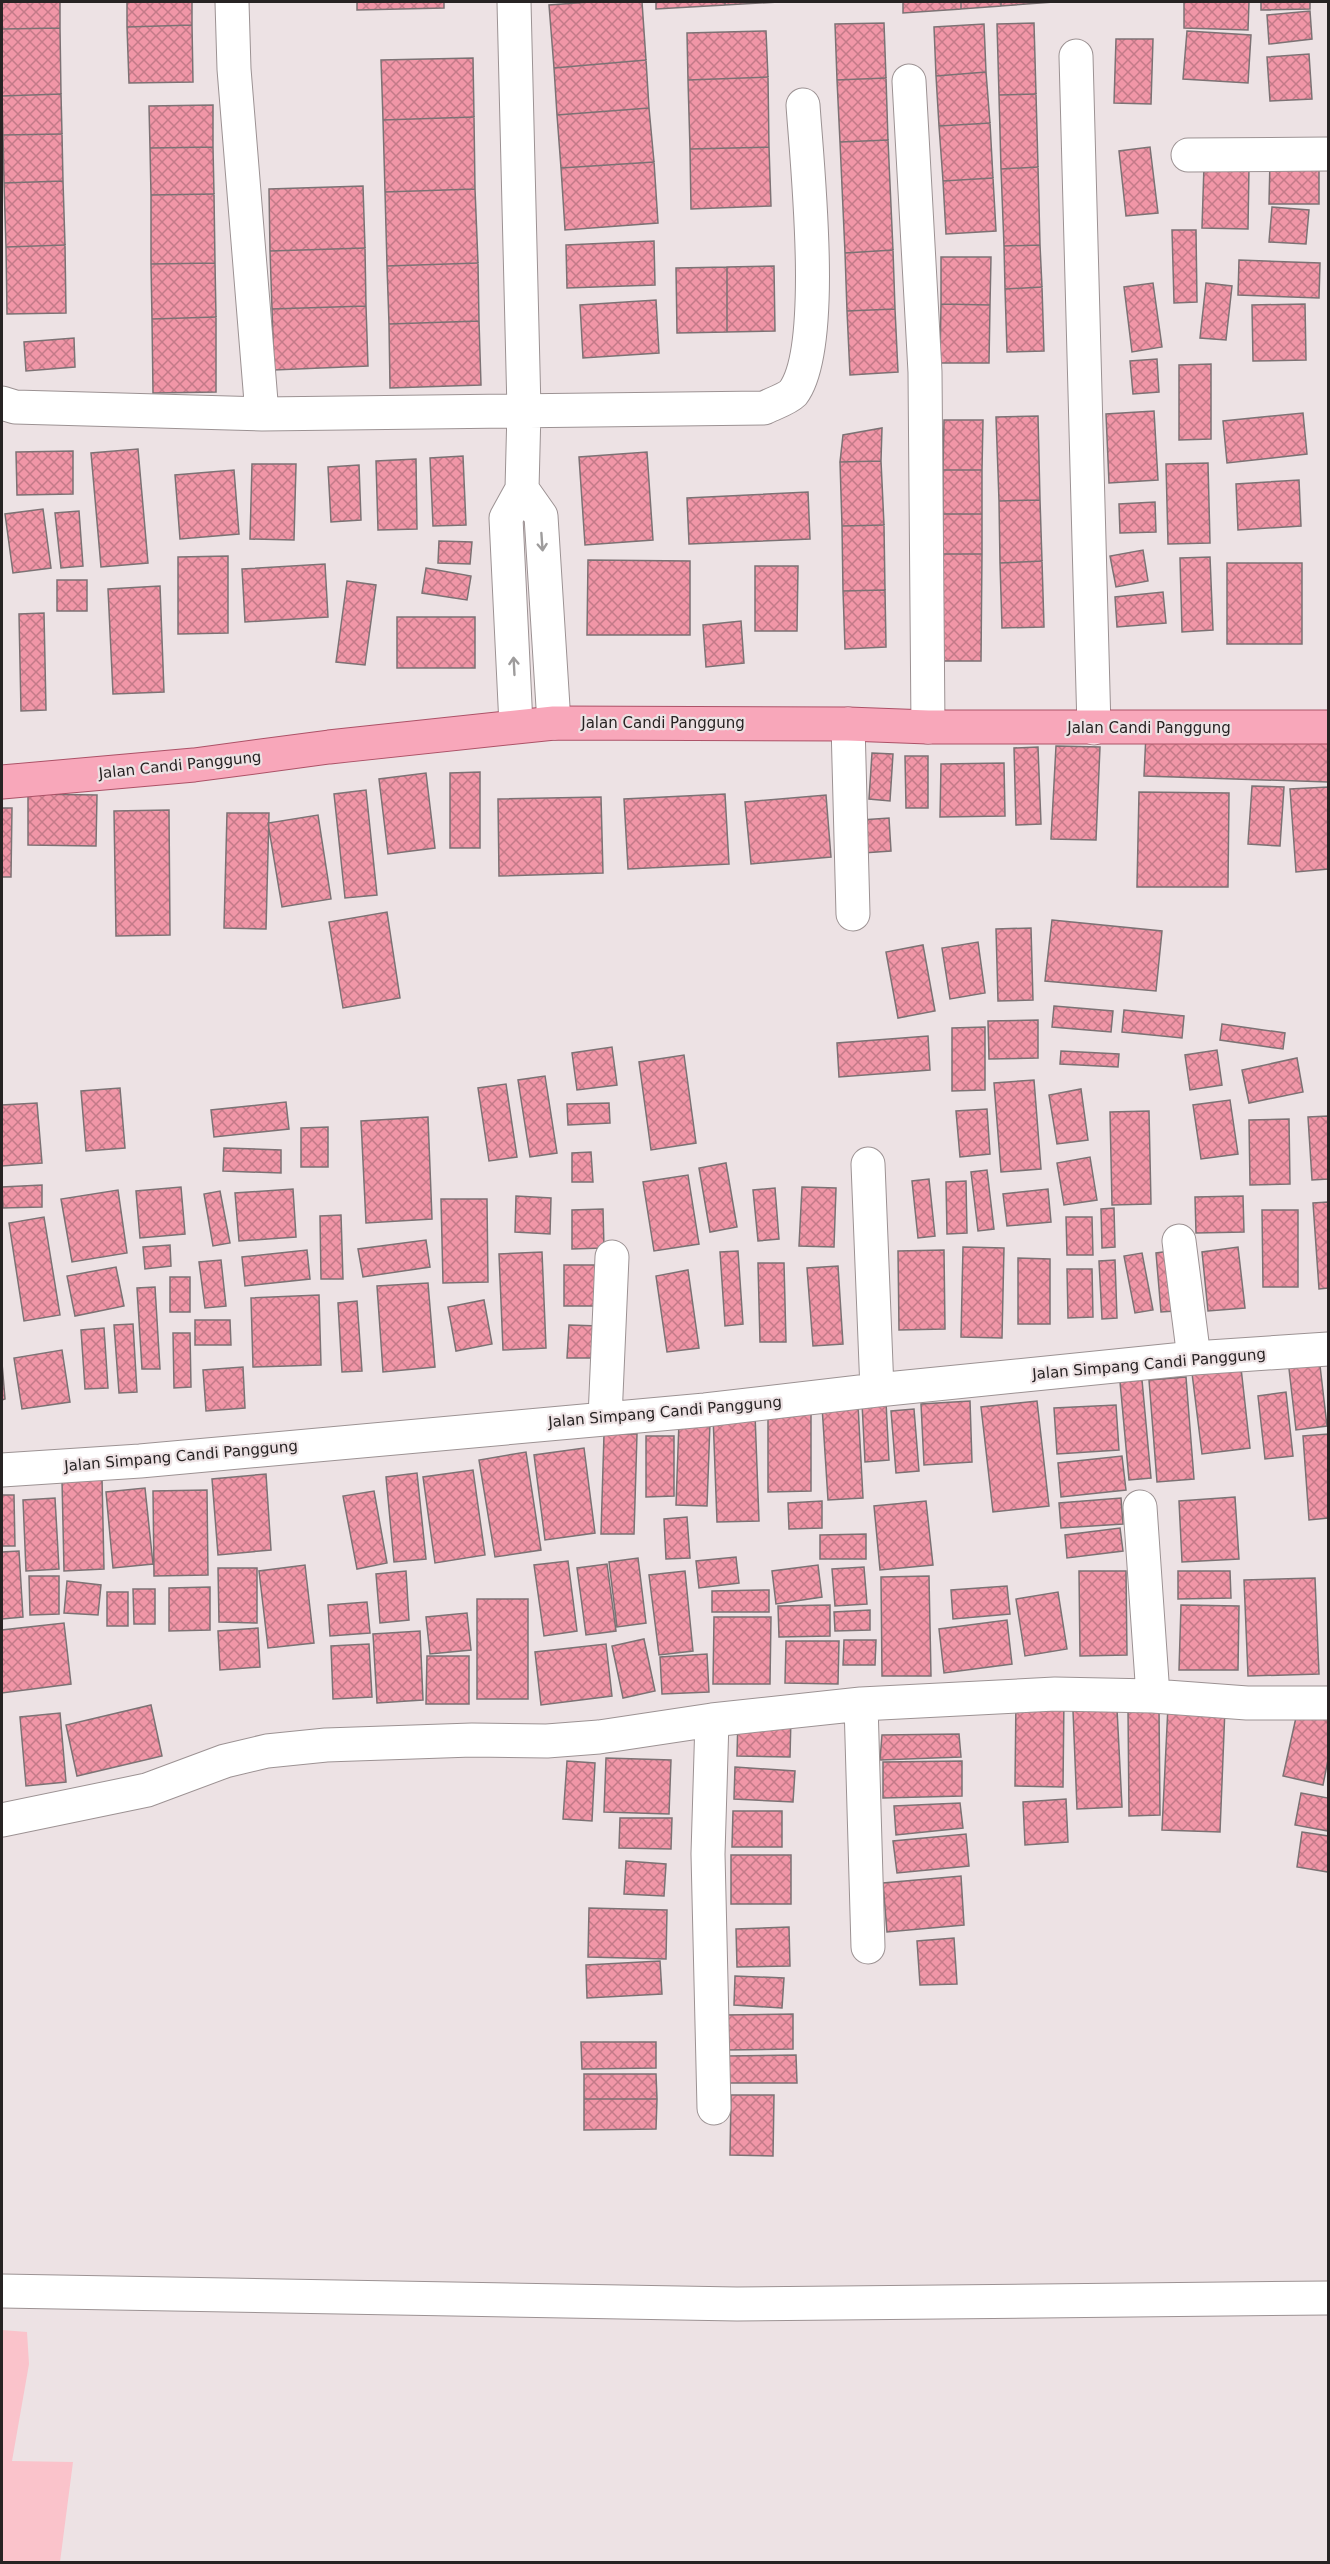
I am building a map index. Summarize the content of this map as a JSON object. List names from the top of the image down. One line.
{"streets":{"main road":["Jalan Candi Panggung"],"street":["Jalan Simpang Candi Panggung"]}}
